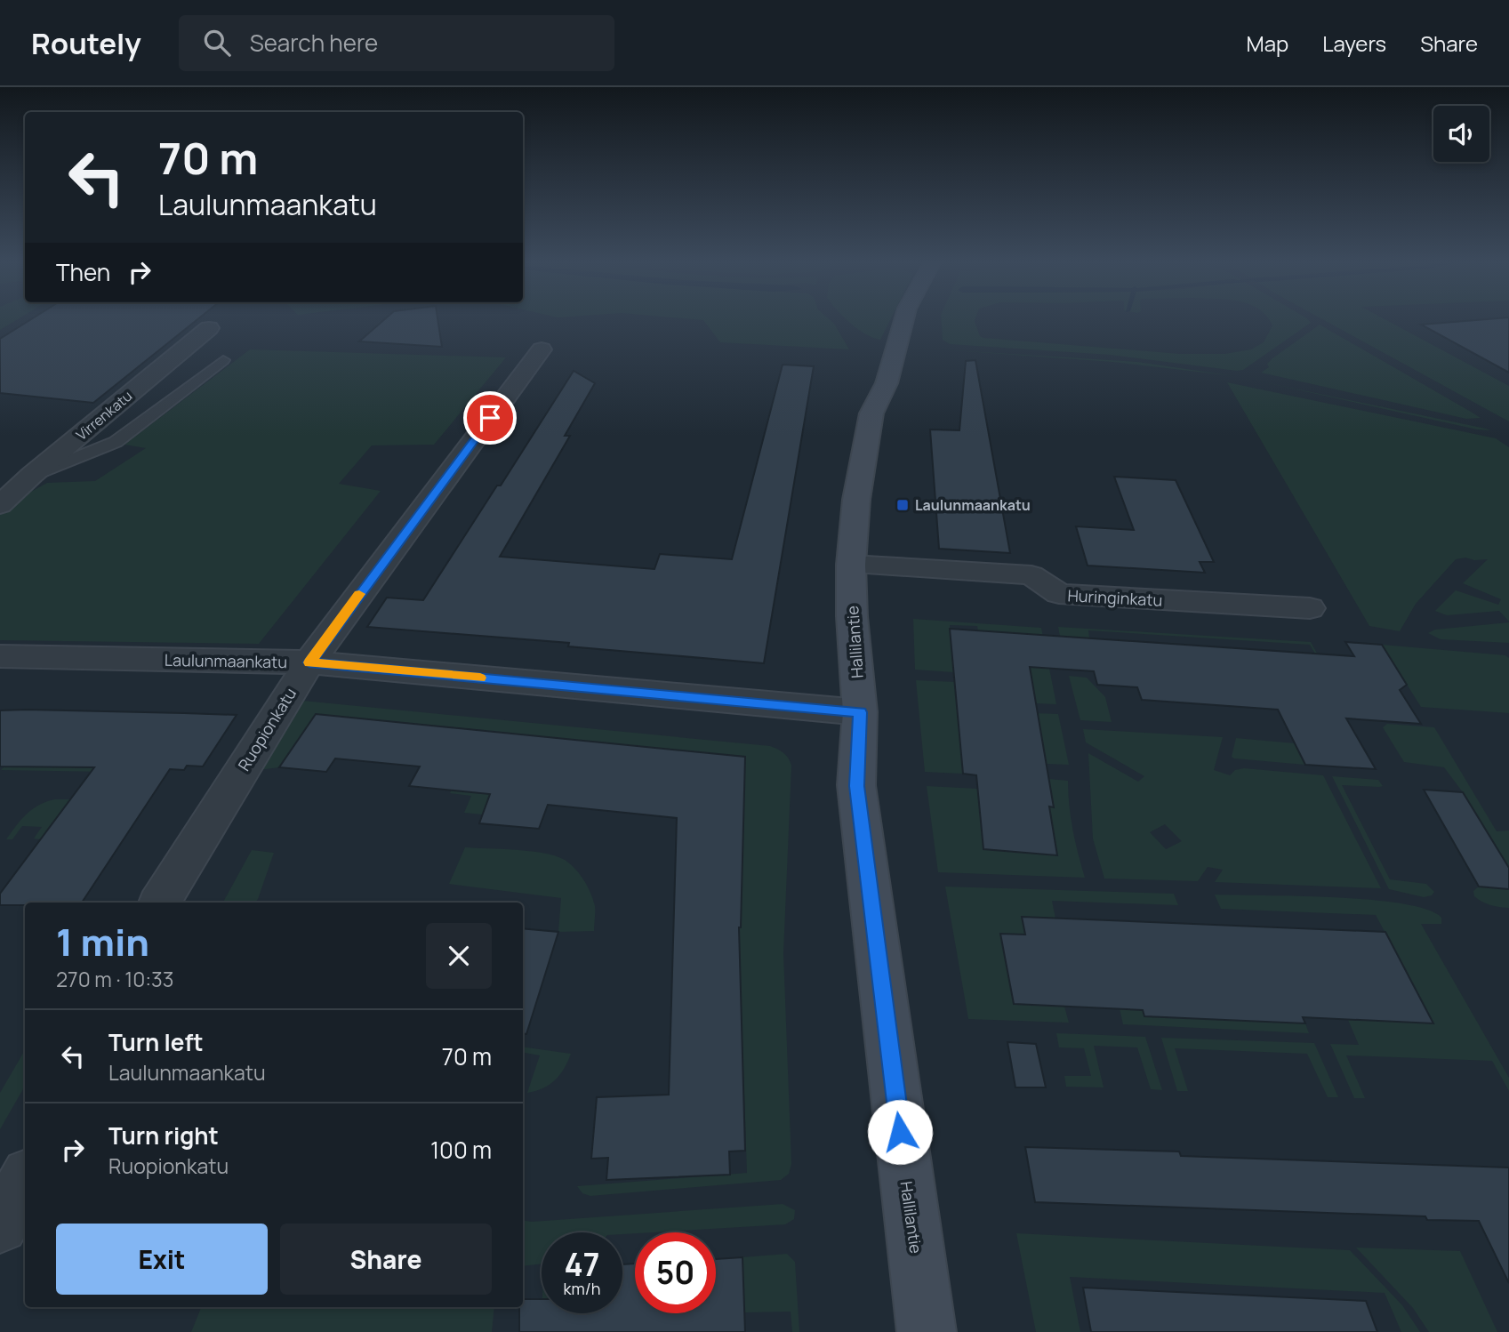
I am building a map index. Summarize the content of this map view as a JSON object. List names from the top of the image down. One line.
{"streets":{"main road":["Hallilantie"],"street":["Virrenkatu","Huringinkatu","Laulunmaankatu","Ruopionkatu"]},"crossings":[["Huringinkatu","Hallilantie"],["Hallilantie","Laulunmaankatu"],["Laulunmaankatu","Ruopionkatu"]],"places":{"transit":["Laulunmaankatu"]},"page":{"header":"Routely","search":"Search here","nav":["Map","Layers","Share"],"turn":["70 m","Laulunmaankatu"],"then":"Then","heading":["1 min","270 m · 10:33"],"list":[{"name":"Turn left","note":"Laulunmaankatu","value":"70 m"},{"name":"Turn right","note":"Ruopionkatu","value":"100 m"}],"buttons":["Exit","Share"],"speed":"47 km/h","limit":"50"}}
